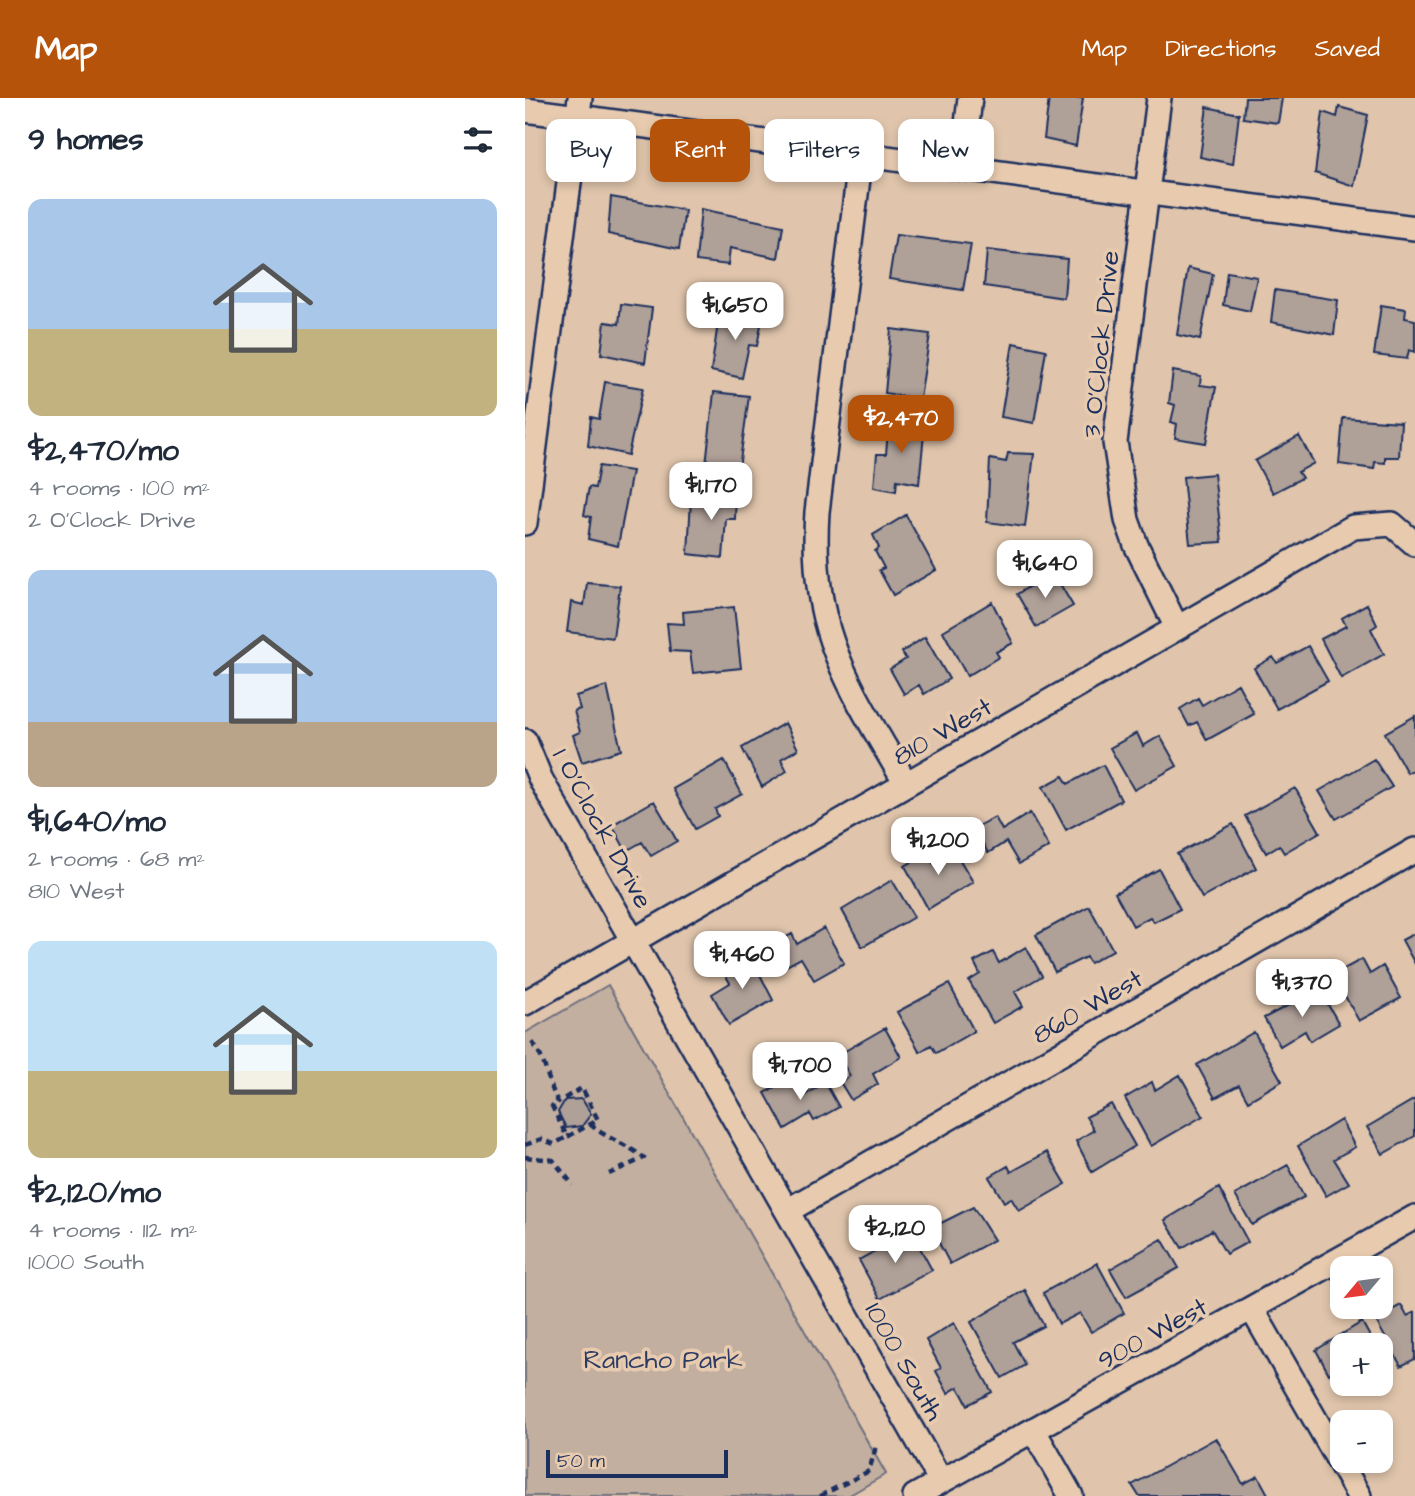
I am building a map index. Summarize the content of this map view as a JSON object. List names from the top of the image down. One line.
{"streets":{"street":["3 O'Clock Drive","810 West","1 O'Clock Drive","860 West","900 West","1000 South"]},"crossings":[["3 O'Clock Drive","810 West"],["810 West","1 O'Clock Drive"],["810 West","1000 South"],["1 O'Clock Drive","1000 South"],["860 West","1000 South"],["900 West","1000 South"]],"parks":["Rancho Park"],"scale_bar":"50 m","north":"bottom left","page":{"header":"Map","nav":["Map","Directions","Saved"],"heading":"9 homes","chip":["Buy","Rent","Filters","New"],"list":[{"name":"$2,470/mo","note":"4 rooms · 100 m² · 2 O'Clock Drive"},{"name":"$1,640/mo","note":"2 rooms · 68 m² · 810 West"},{"name":"$2,120/mo","note":"4 rooms · 112 m² · 1000 South"}],"price":["$1,650","$2,470","$1,170","$1,640","$1,200","$1,460","$1,370","$1,700","$2,120"],"map_buttons":["+","−"],"scale":"50 m"}}
